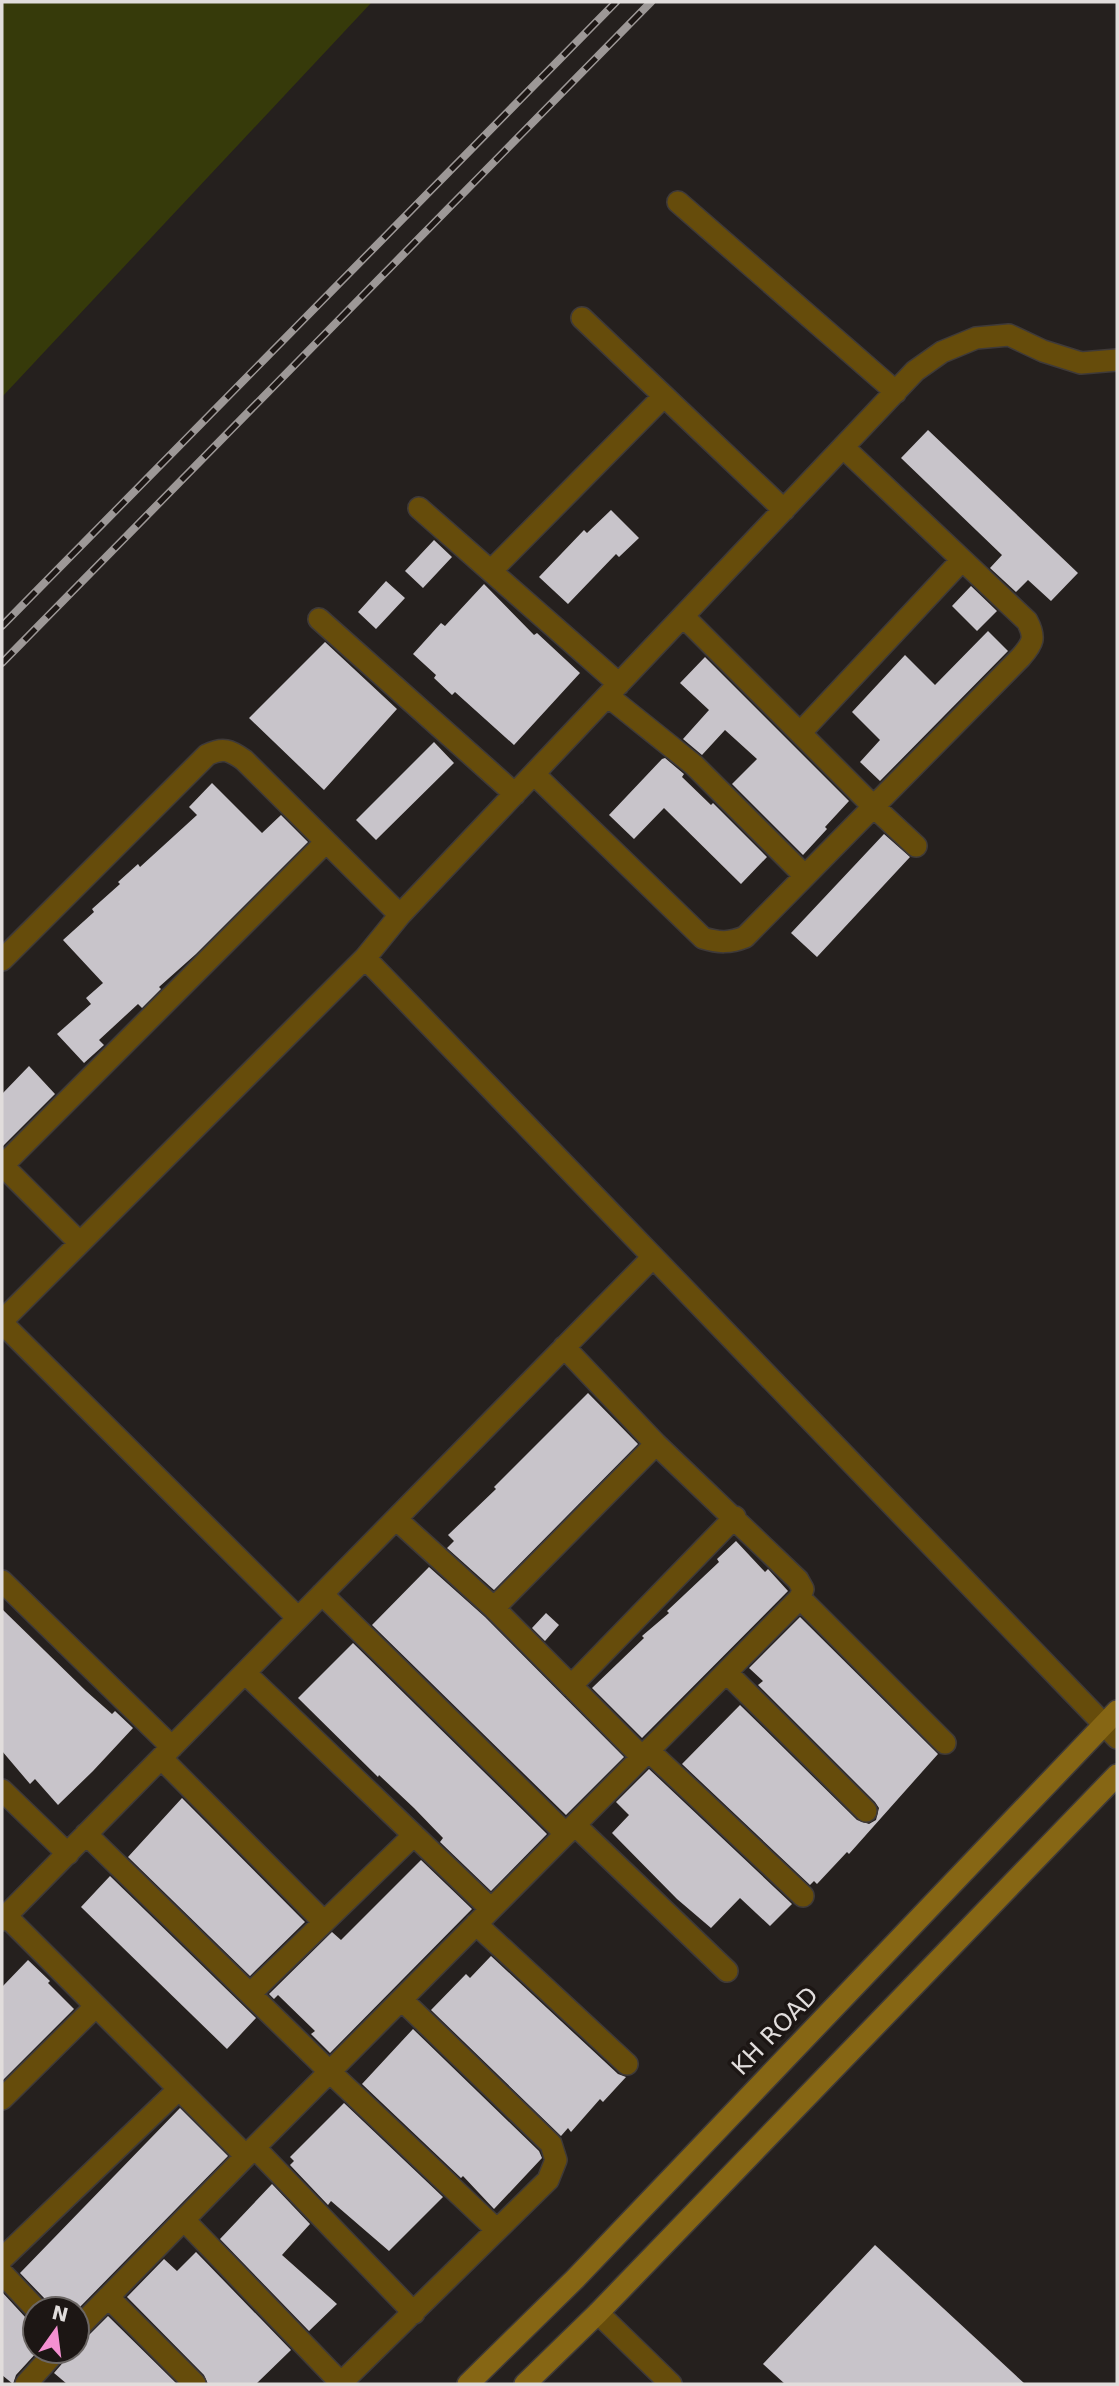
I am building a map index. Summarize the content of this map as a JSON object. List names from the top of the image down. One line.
{"streets":{"main road":["KH ROAD"]},"north":"top"}
